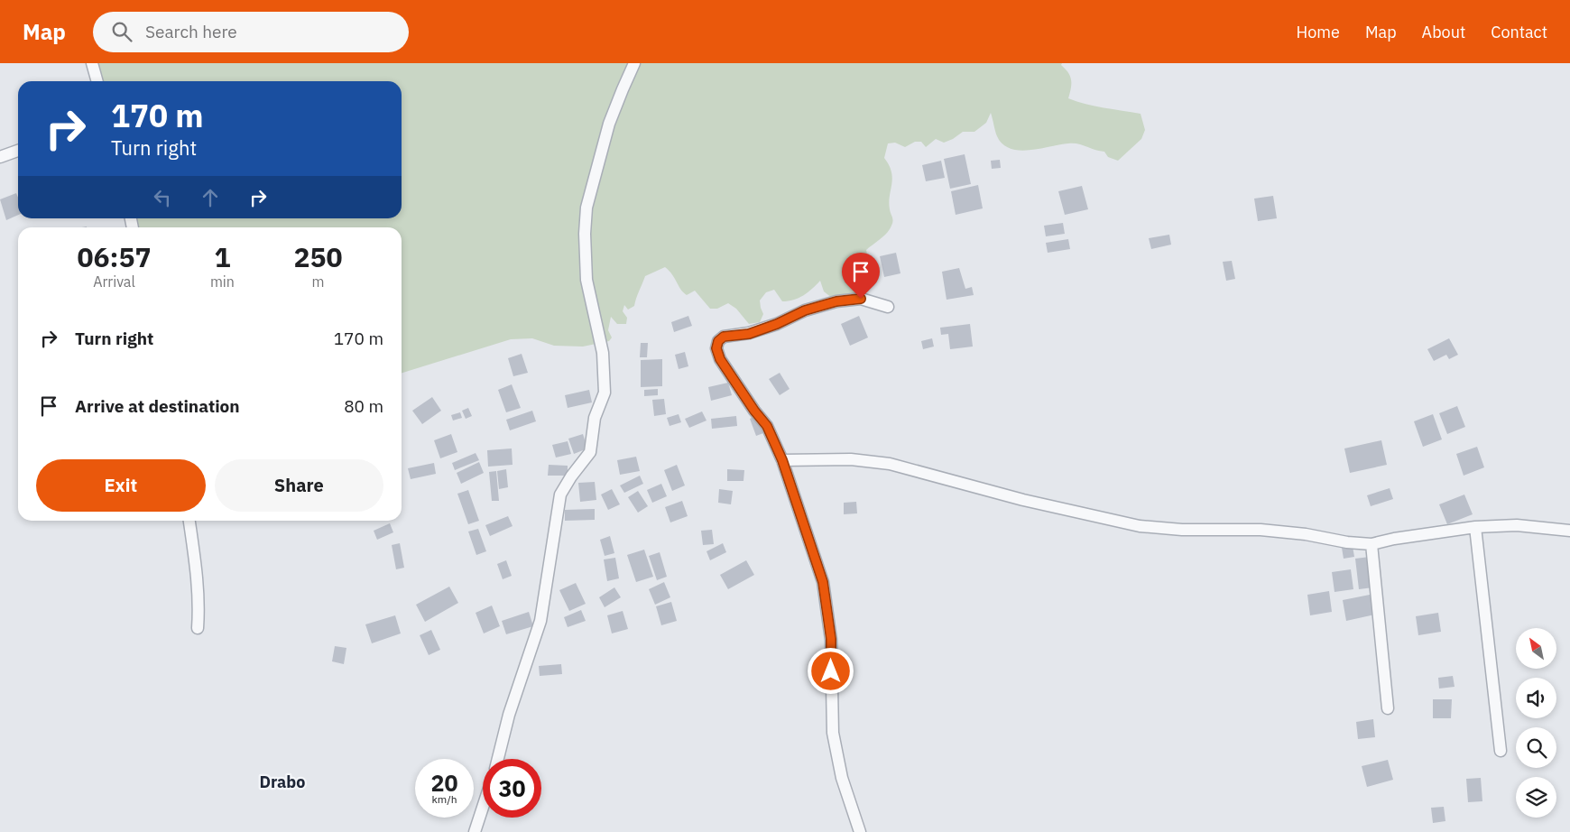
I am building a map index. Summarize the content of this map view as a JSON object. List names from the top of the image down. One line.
{"districts":["Drabo"],"north":"top left","page":{"header":"Map","search":"Search here","nav":["Home","Map","About","Contact"],"turn":["170 m","Turn right"],"eta":["06:57","Arrival","1","min","250","m"],"list":[{"name":"Turn right","value":"170 m"},{"name":"Arrive at destination","value":"80 m"}],"buttons":["Exit","Share"],"speed":"20 km/h","limit":"30"}}
